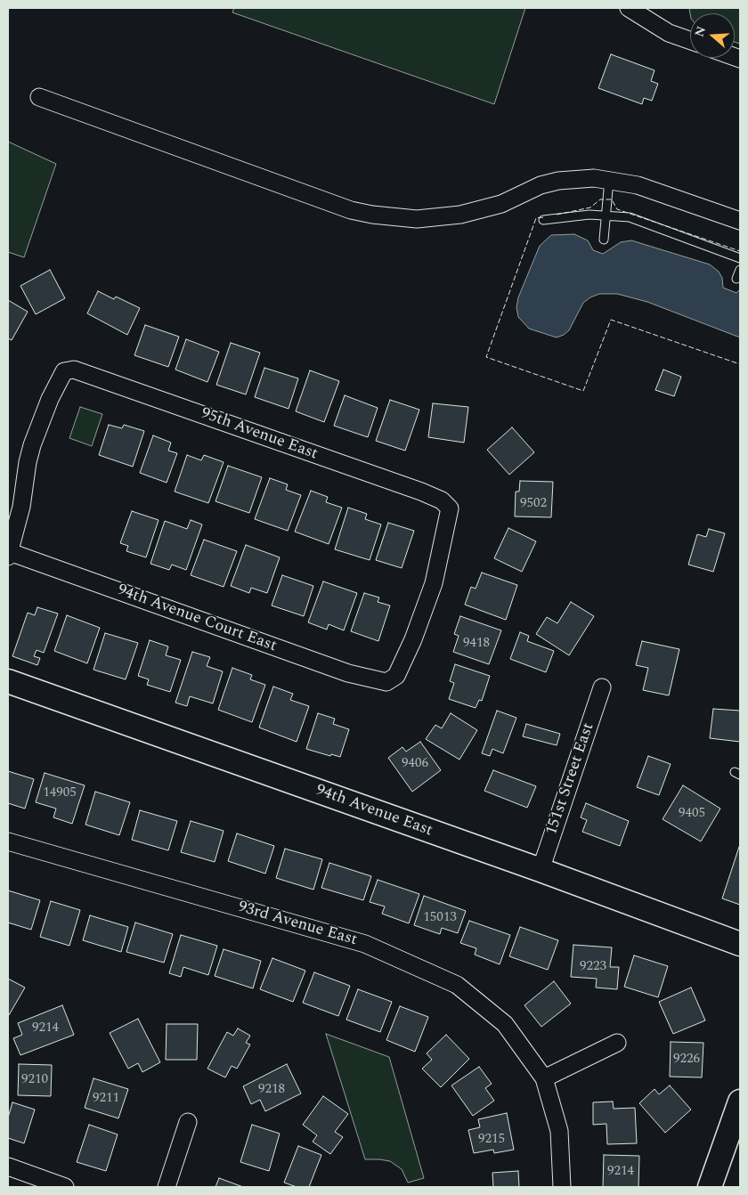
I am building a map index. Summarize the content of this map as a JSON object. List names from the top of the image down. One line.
{"streets":{"main road":["94th Avenue East"],"street":["95th Avenue East","94th Avenue Court East","151st Street East","93rd Avenue East"]},"crossings":[["95th Avenue East","94th Avenue Court East"],["151st Street East","94th Avenue East"]],"house_numbers":["9502","9418","9406","14905","9405","15013","9223","9214","9226","9210","9218","9211","9215","9214"],"north":"left"}
